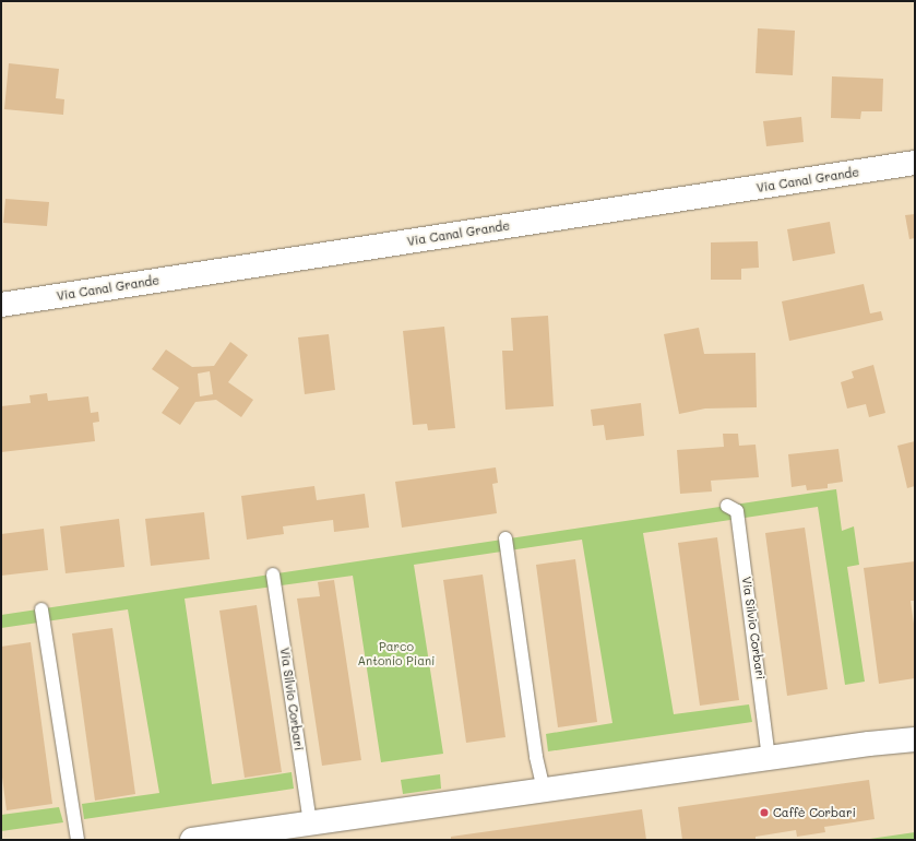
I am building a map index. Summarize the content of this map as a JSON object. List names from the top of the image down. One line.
{"streets":{"main road":["Via Canal Grande"],"lane":["Via Silvio Corbari"]},"parks":["Parco Antonio Piani"],"places":["Caffè Corbari"]}
